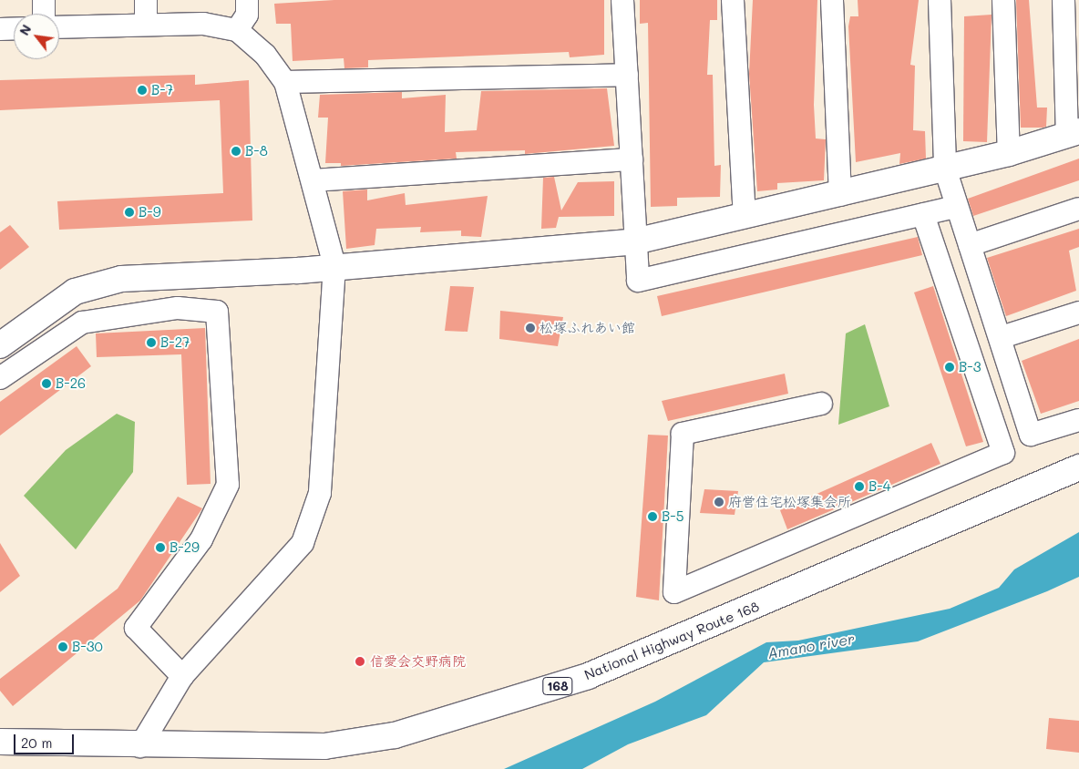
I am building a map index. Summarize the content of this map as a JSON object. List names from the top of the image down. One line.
{"streets":{"main road":["National Highway Route 168","168"]},"water":["Amano river"],"places":["B-7","B-8","B-9","松塚ふれあい館","B-27","B-3","B-26","B-4","府営住宅松塚集会所","B-5","B-29","B-30","信愛会交野病院"],"scale_bar":"20 m","north":"top left"}
